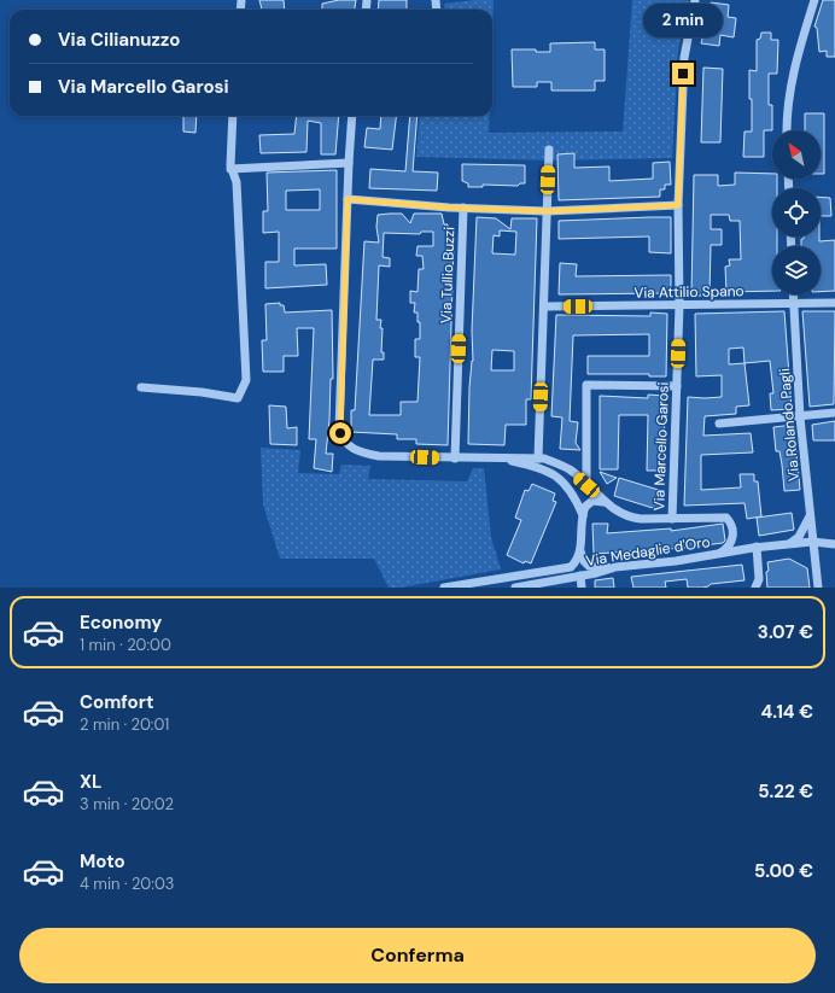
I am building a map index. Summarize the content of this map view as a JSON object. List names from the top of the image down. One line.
{"streets":{"street":["Via Tullio Buzzi","Via Attilio Spano","Via Rolando Pagli","Via Marcello Garosi","Via Medaglie d'Oro"]},"crossings":[["Via Attilio Spano","Via Rolando Pagli"],["Via Attilio Spano","Via Marcello Garosi"],["Via Rolando Pagli","Via Medaglie d'Oro"]],"north":"top left","page":{"bubble":"2 min","banner":["Via Cilianuzzo","Via Marcello Garosi"],"list":[{"name":"Economy","note":"1 min · 20:00","value":"3.07 €"},{"name":"Comfort","note":"2 min · 20:01","value":"4.14 €"},{"name":"XL","note":"3 min · 20:02","value":"5.22 €"},{"name":"Moto","note":"4 min · 20:03","value":"5.00 €"}],"buttons":"Conferma"}}
